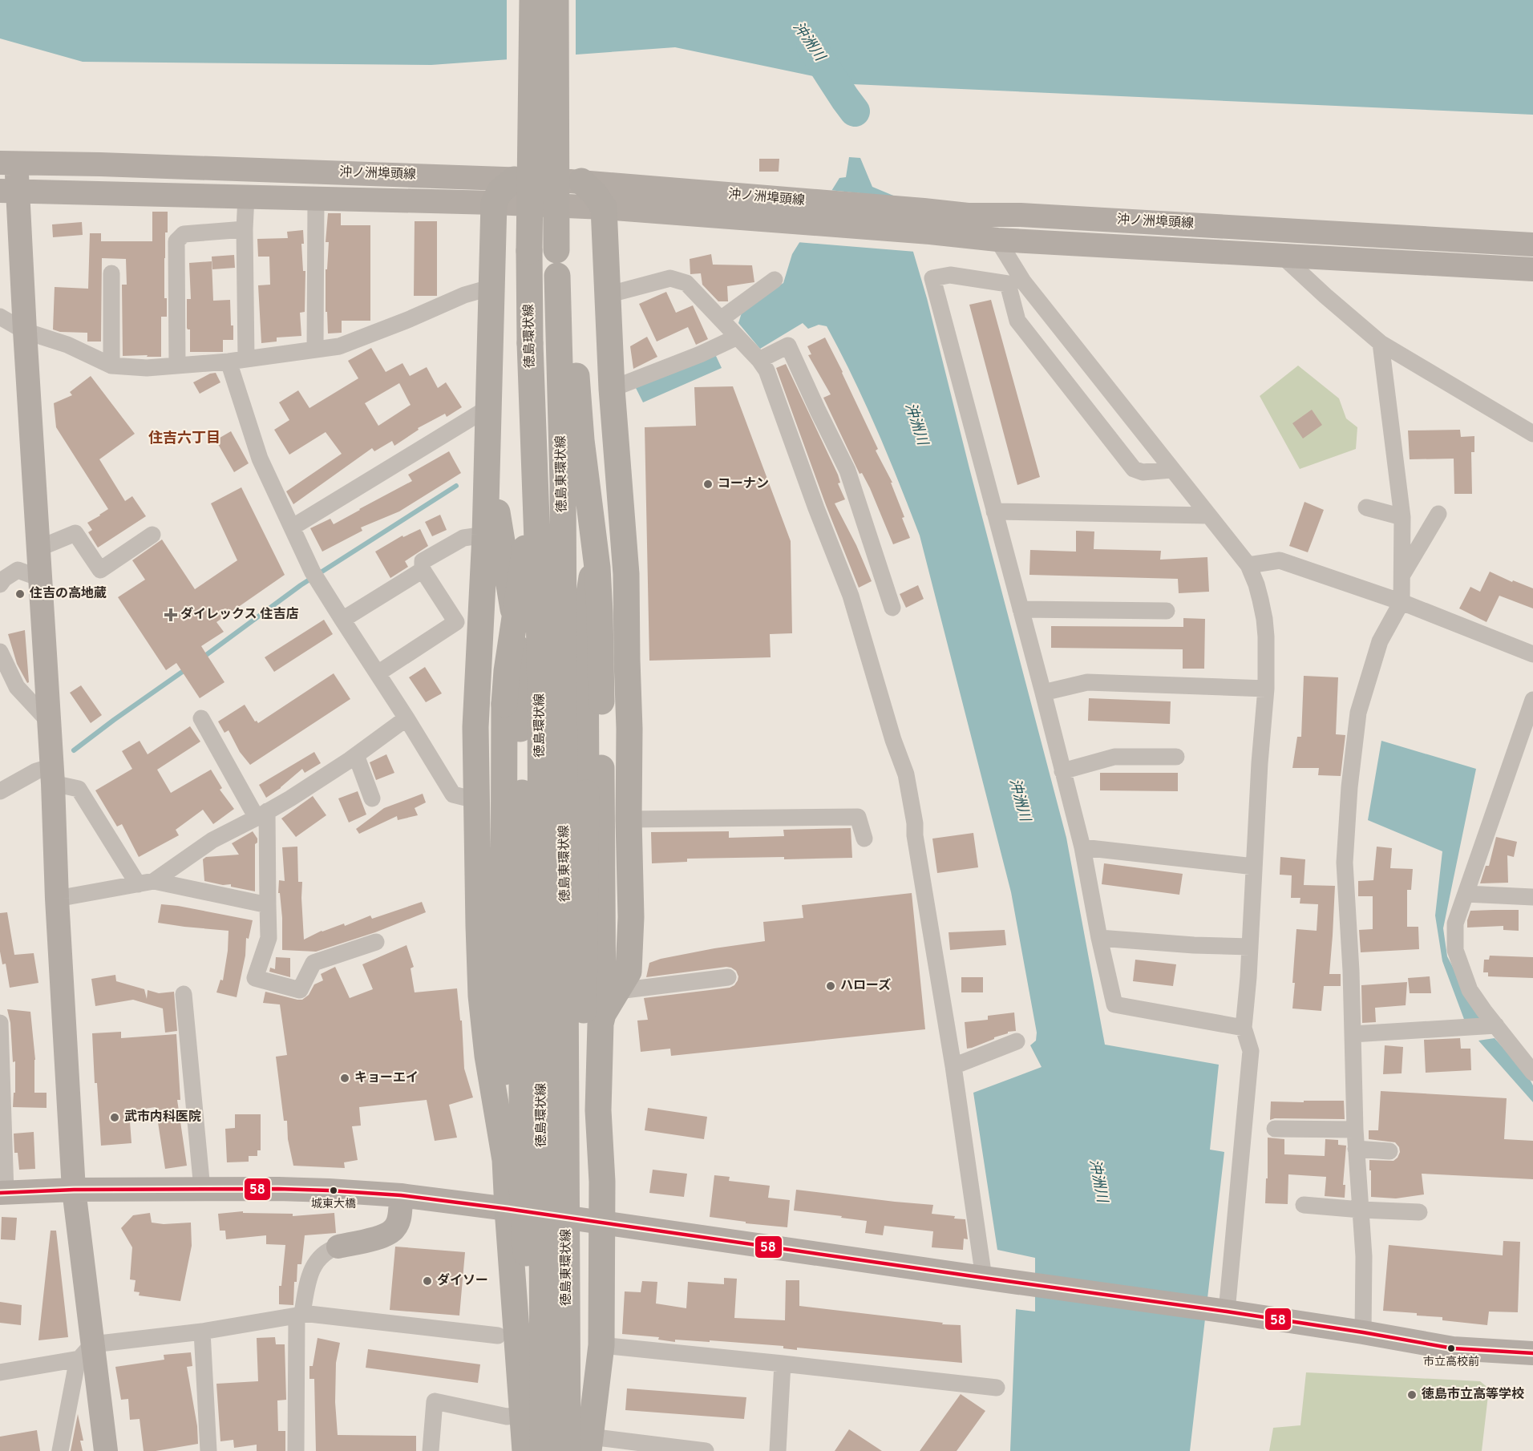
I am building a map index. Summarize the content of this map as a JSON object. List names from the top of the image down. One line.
{"streets":{"main road":["沖ノ洲埠頭線","徳島環状線","徳島東環状線"]},"districts":["住吉六丁目"],"water":["沖洲川"],"places":{"other":["コーナン","住吉の高地蔵","ハローズ","キョーエイ","武市内科医院","城東大橋","ダイソー","市立高校前","徳島市立高等学校"],"health":["ダイレックス 住吉店"]},"lines":["transit line 58"]}
